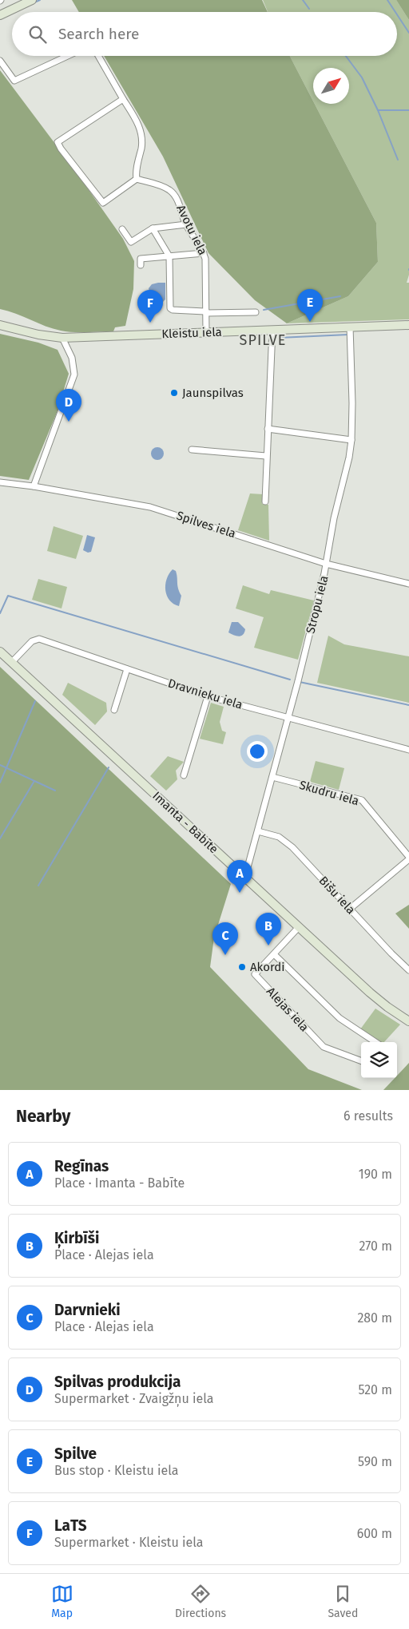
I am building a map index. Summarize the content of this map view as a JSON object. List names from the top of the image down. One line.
{"streets":{"main road":["Kleistu iela","Imanta - Babīte"],"street":["Avotu iela","Spilves iela","Stropu iela","Dravnieku iela","Skudru iela","Bišu iela","Alejas iela"]},"crossings":[["Avotu iela","Kleistu iela"],["Kleistu iela","Stropu iela"],["Spilves iela","Stropu iela"],["Stropu iela","Dravnieku iela"],["Stropu iela","Skudru iela"],["Stropu iela","Imanta - Babīte"],["Stropu iela","Bišu iela"],["Dravnieku iela","Imanta - Babīte"]],"districts":["SPILVE"],"places":["Jaunspilvas","Akordi"],"north":"top right","page":{"search":"Search here","pins":["E","F","D","A","B","C"],"heading":["Nearby","6 results"],"list":[{"mark":"A","name":"Regīnas","note":"Place · Imanta - Babīte","value":"190 m"},{"mark":"B","name":"Ķirbīši","note":"Place · Alejas iela","value":"270 m"},{"mark":"C","name":"Darvnieki","note":"Place · Alejas iela","value":"280 m"},{"mark":"D","name":"Spilvas produkcija","note":"Supermarket · Zvaigžņu iela","value":"520 m"},{"mark":"E","name":"Spilve","note":"Bus stop · Kleistu iela","value":"590 m"},{"mark":"F","name":"LaTS","note":"Supermarket · Kleistu iela","value":"600 m"}],"nav":["Map","Directions","Saved"]}}
